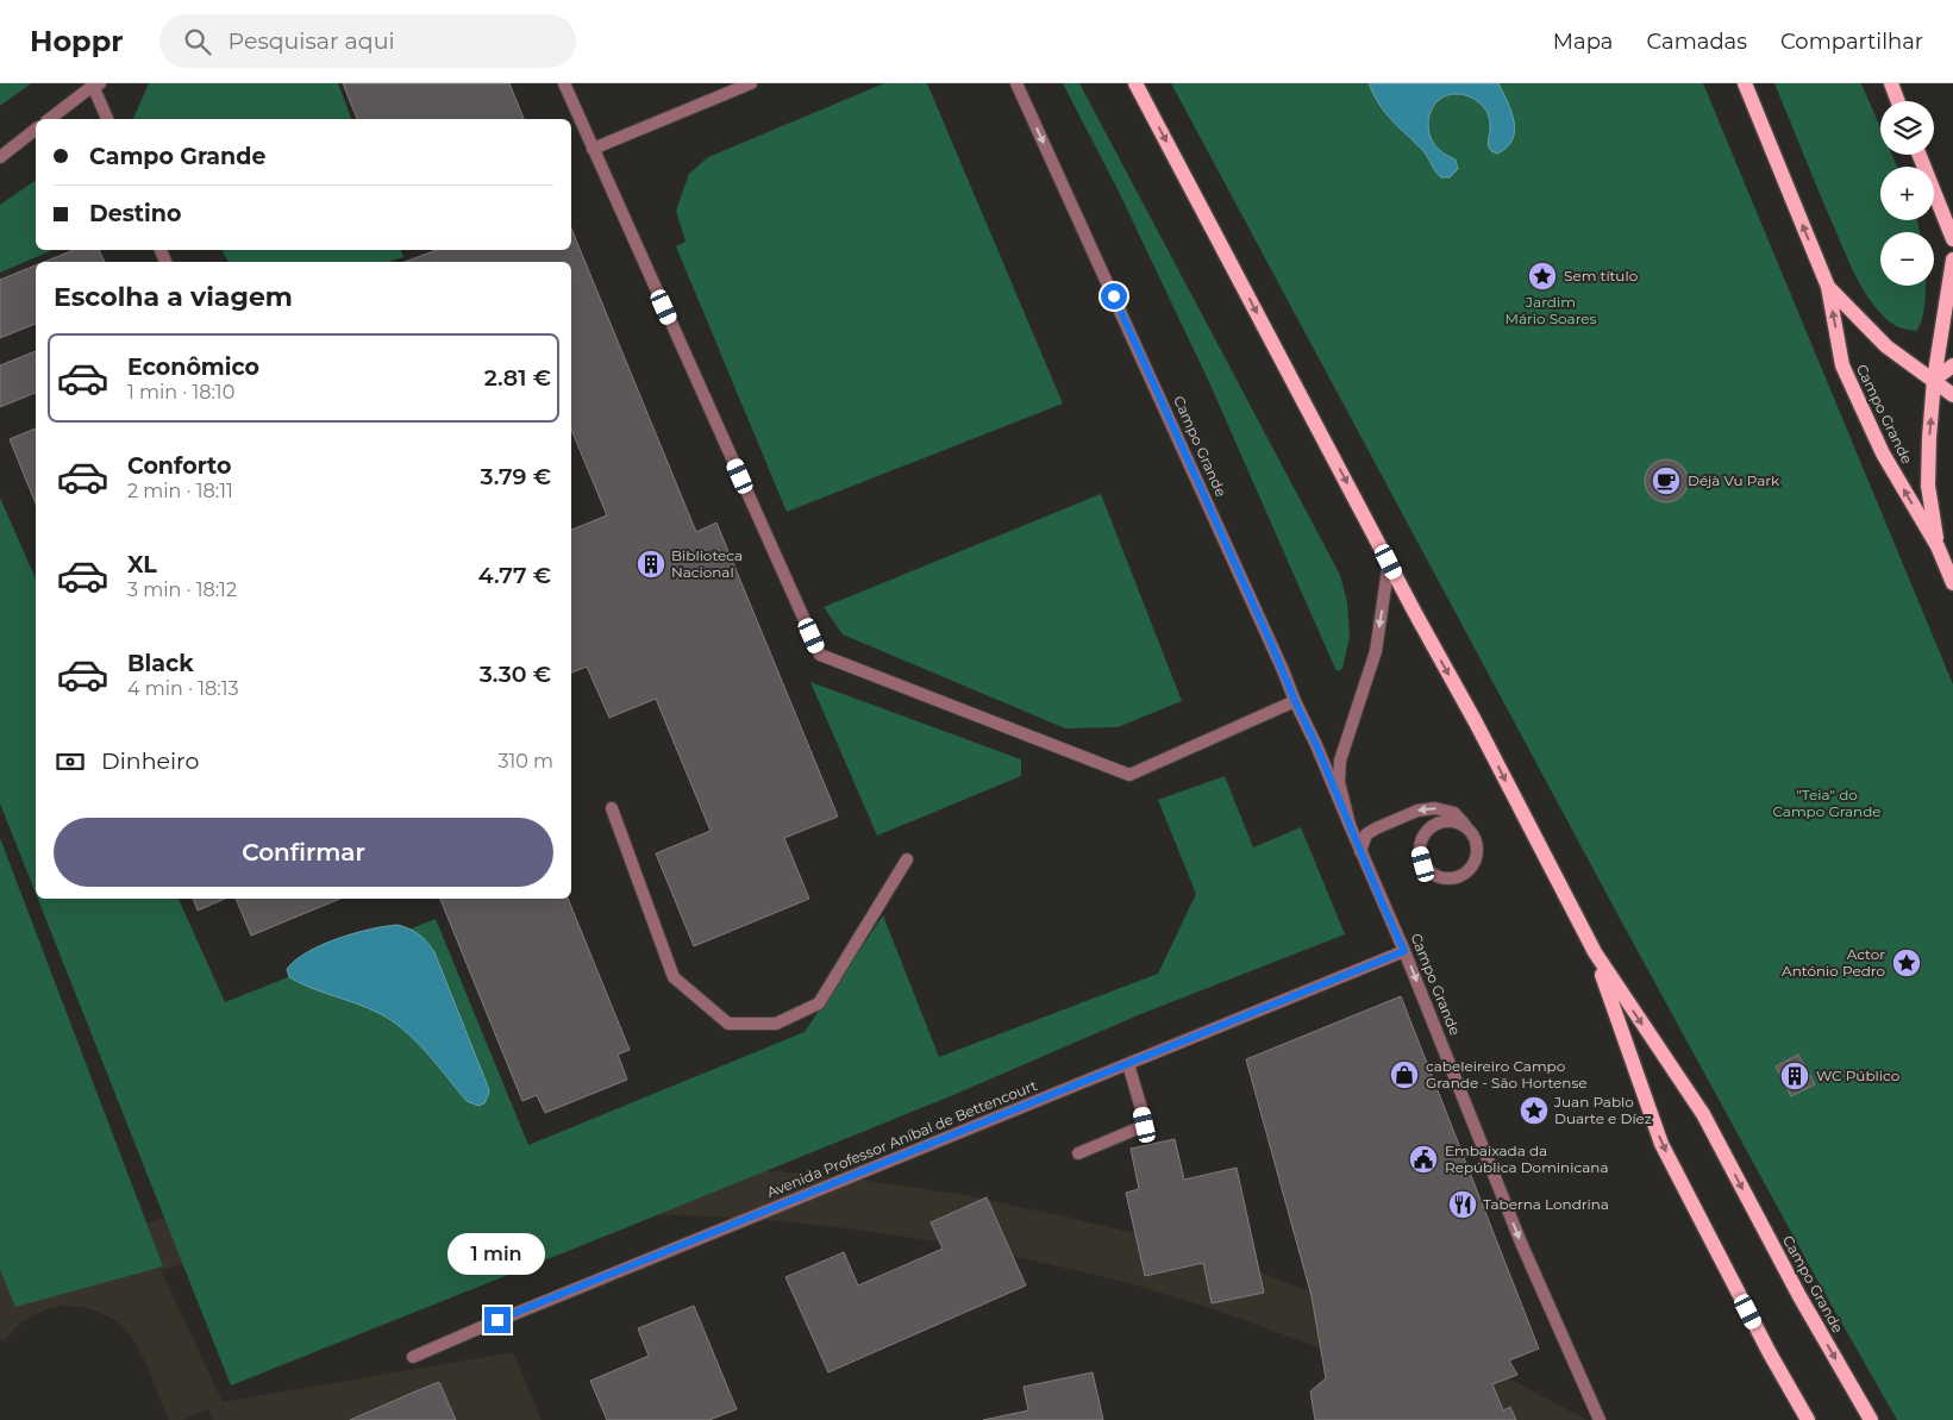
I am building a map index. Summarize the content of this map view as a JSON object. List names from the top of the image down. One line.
{"streets":{"main road":["Campo Grande"],"street":["Avenida Professor Aníbal de Bettencourt"]},"crossings":[["Campo Grande","Avenida Professor Aníbal de Bettencourt"]],"parks":["Jardim Mário Soares","\"Teia\" do Campo Grande"],"places":{"place":["Sem título","Actor António Pedro","Juan Pablo Duarte e Díez"],"cafe":["Déjà Vu Park"],"building":["Biblioteca Nacional","WC Público"],"shop":["cabeleireiro Campo Grande - São Hortense"],"public building":["Embaixada da República Dominicana"],"restaurant":["Taberna Londrina"]},"page":{"header":"Hoppr","search":"Pesquisar aqui","nav":["Mapa","Camadas","Compartilhar"],"map_buttons":["+","−"],"banner":["Campo Grande","Destino"],"heading":"Escolha a viagem","list":[{"name":"Econômico","note":"1 min · 18:10","value":"2.81 €"},{"name":"Conforto","note":"2 min · 18:11","value":"3.79 €"},{"name":"XL","note":"3 min · 18:12","value":"4.77 €"},{"name":"Black","note":"4 min · 18:13","value":"3.30 €"}],"pay":["Dinheiro","310 m"],"buttons":"Confirmar","bubble":"1 min"}}
